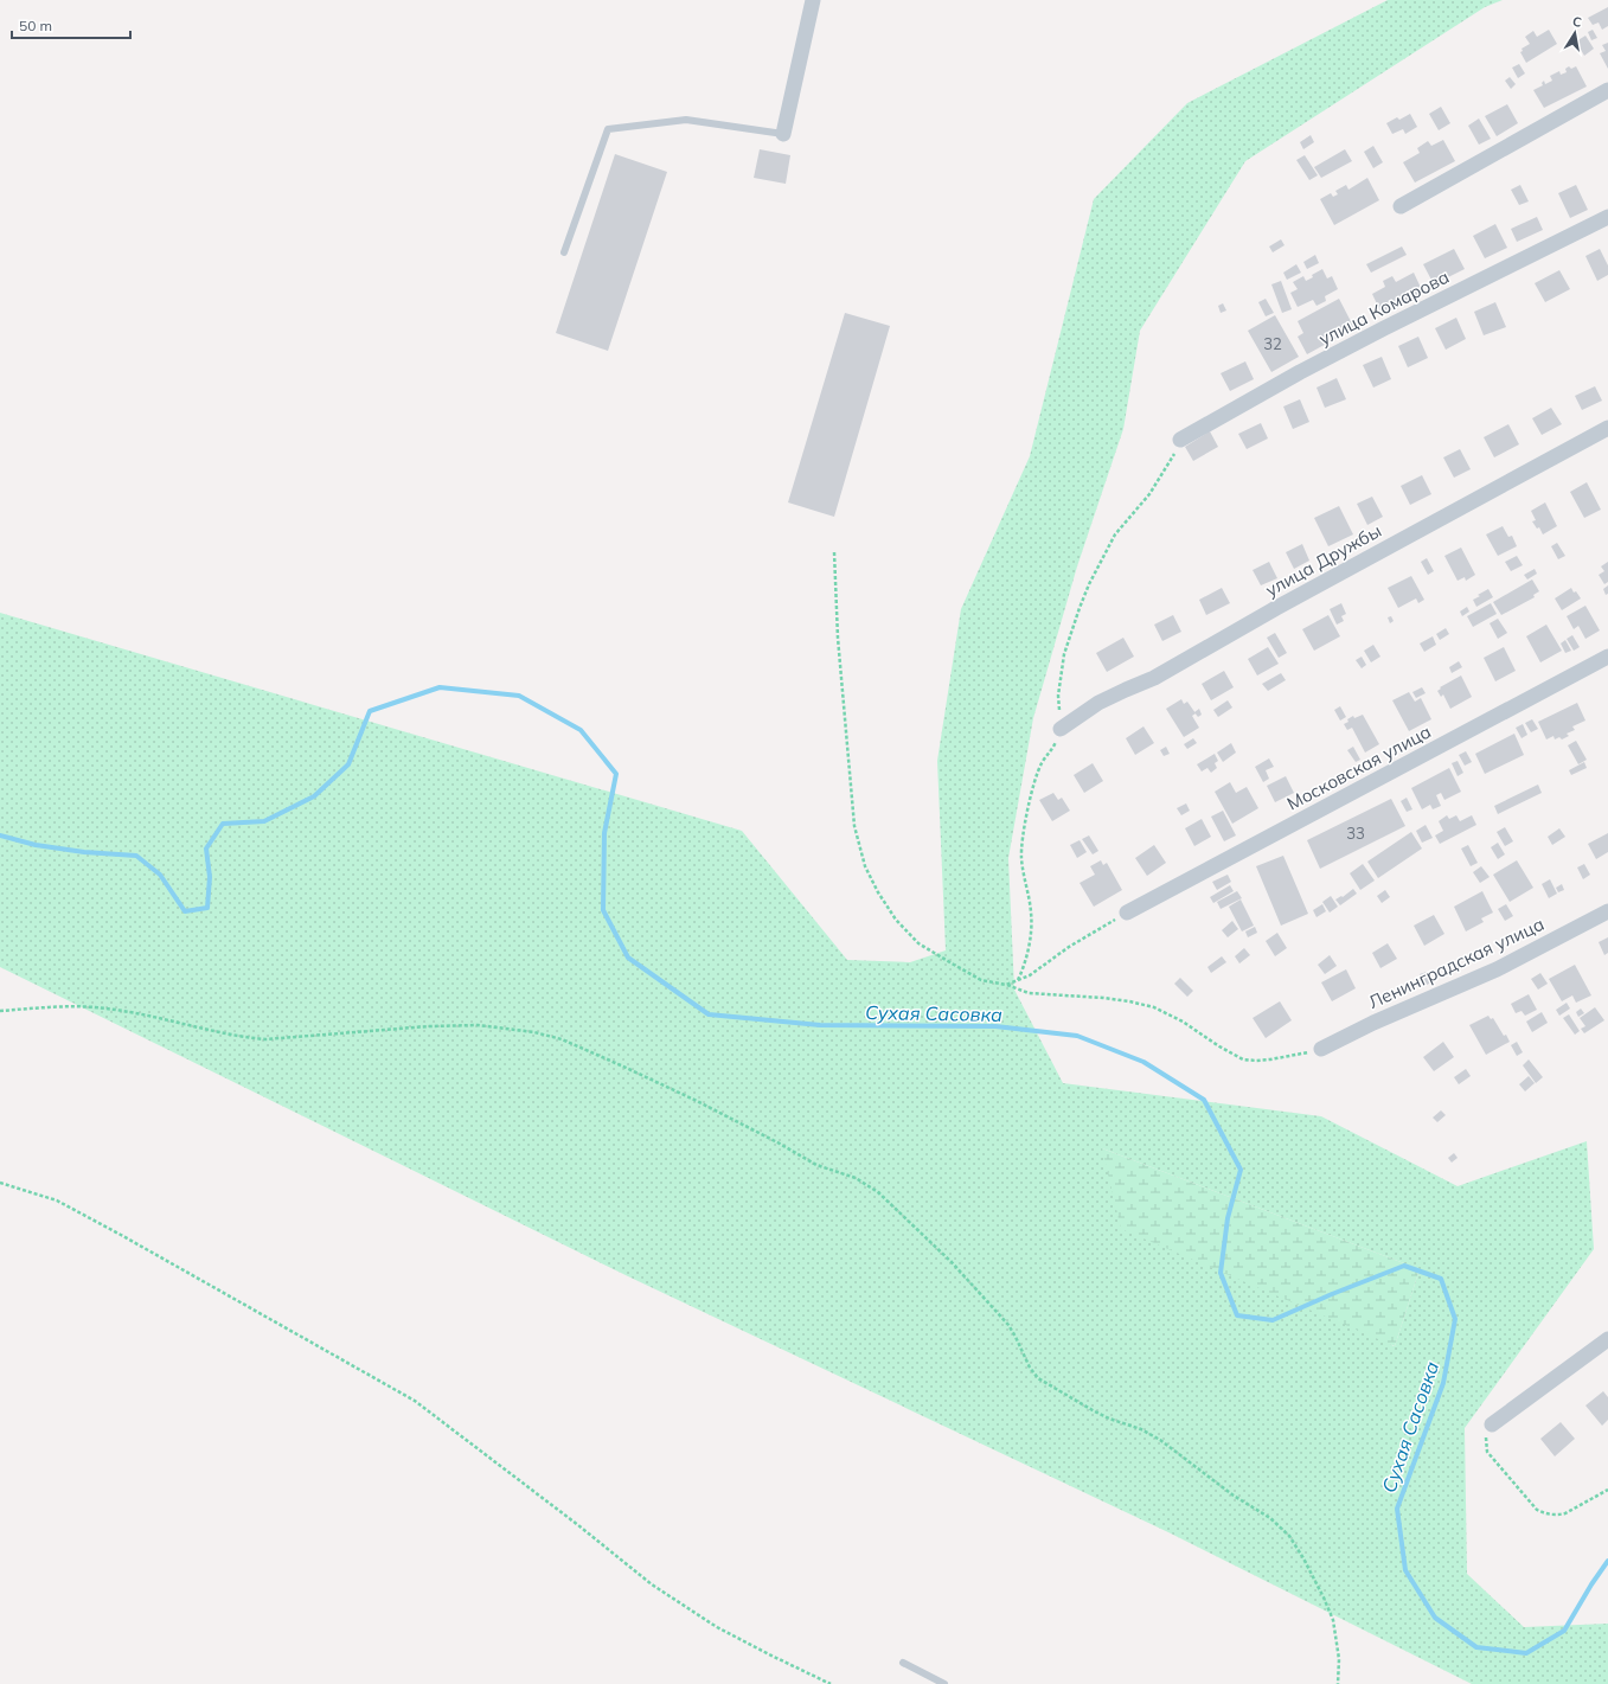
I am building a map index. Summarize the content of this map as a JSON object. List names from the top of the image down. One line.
{"streets":{"street":["улица Комарова","улица Дружбы","Московская улица","Ленинградская улица"]},"water":["Сухая Сасовка"],"house_numbers":["32","33"],"scale_bar":"50 m","north":"top"}
